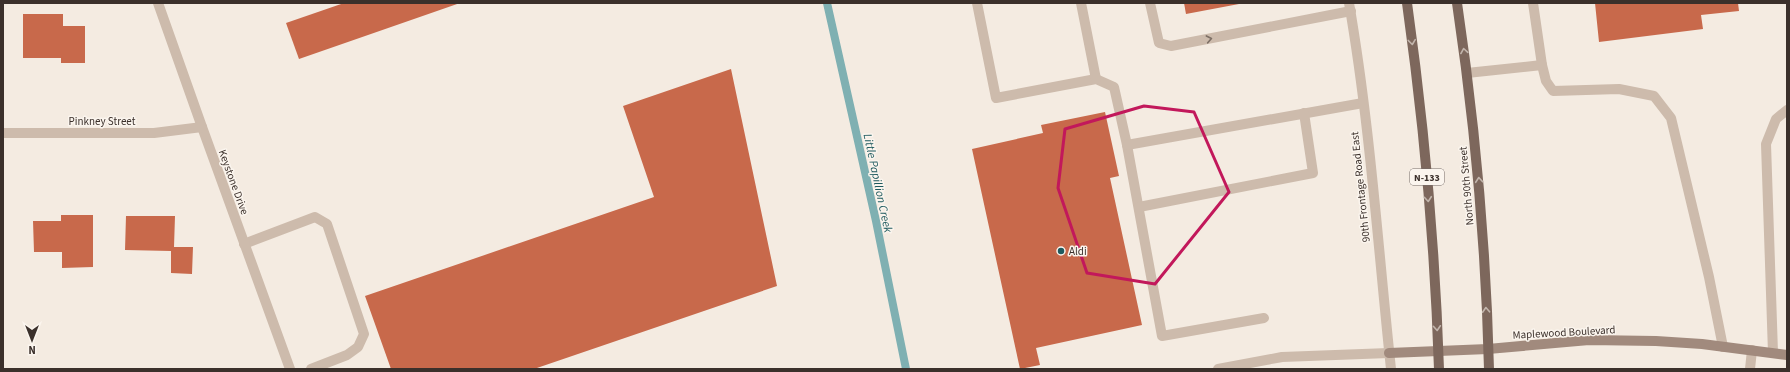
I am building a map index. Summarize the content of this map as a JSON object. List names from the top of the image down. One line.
{"streets":{"main road":["N-133","North 90th Street"],"street":["Pinkney Street","Keystone Drive","90th Frontage Road East","Maplewood Boulevard"]},"crossings":[["Pinkney Street","Keystone Drive"],["N-133","Maplewood Boulevard"],["North 90th Street","Maplewood Boulevard"],["90th Frontage Road East","Maplewood Boulevard"]],"water":["Little Papillion Creek"],"places":["Aldi"],"north":"bottom"}
